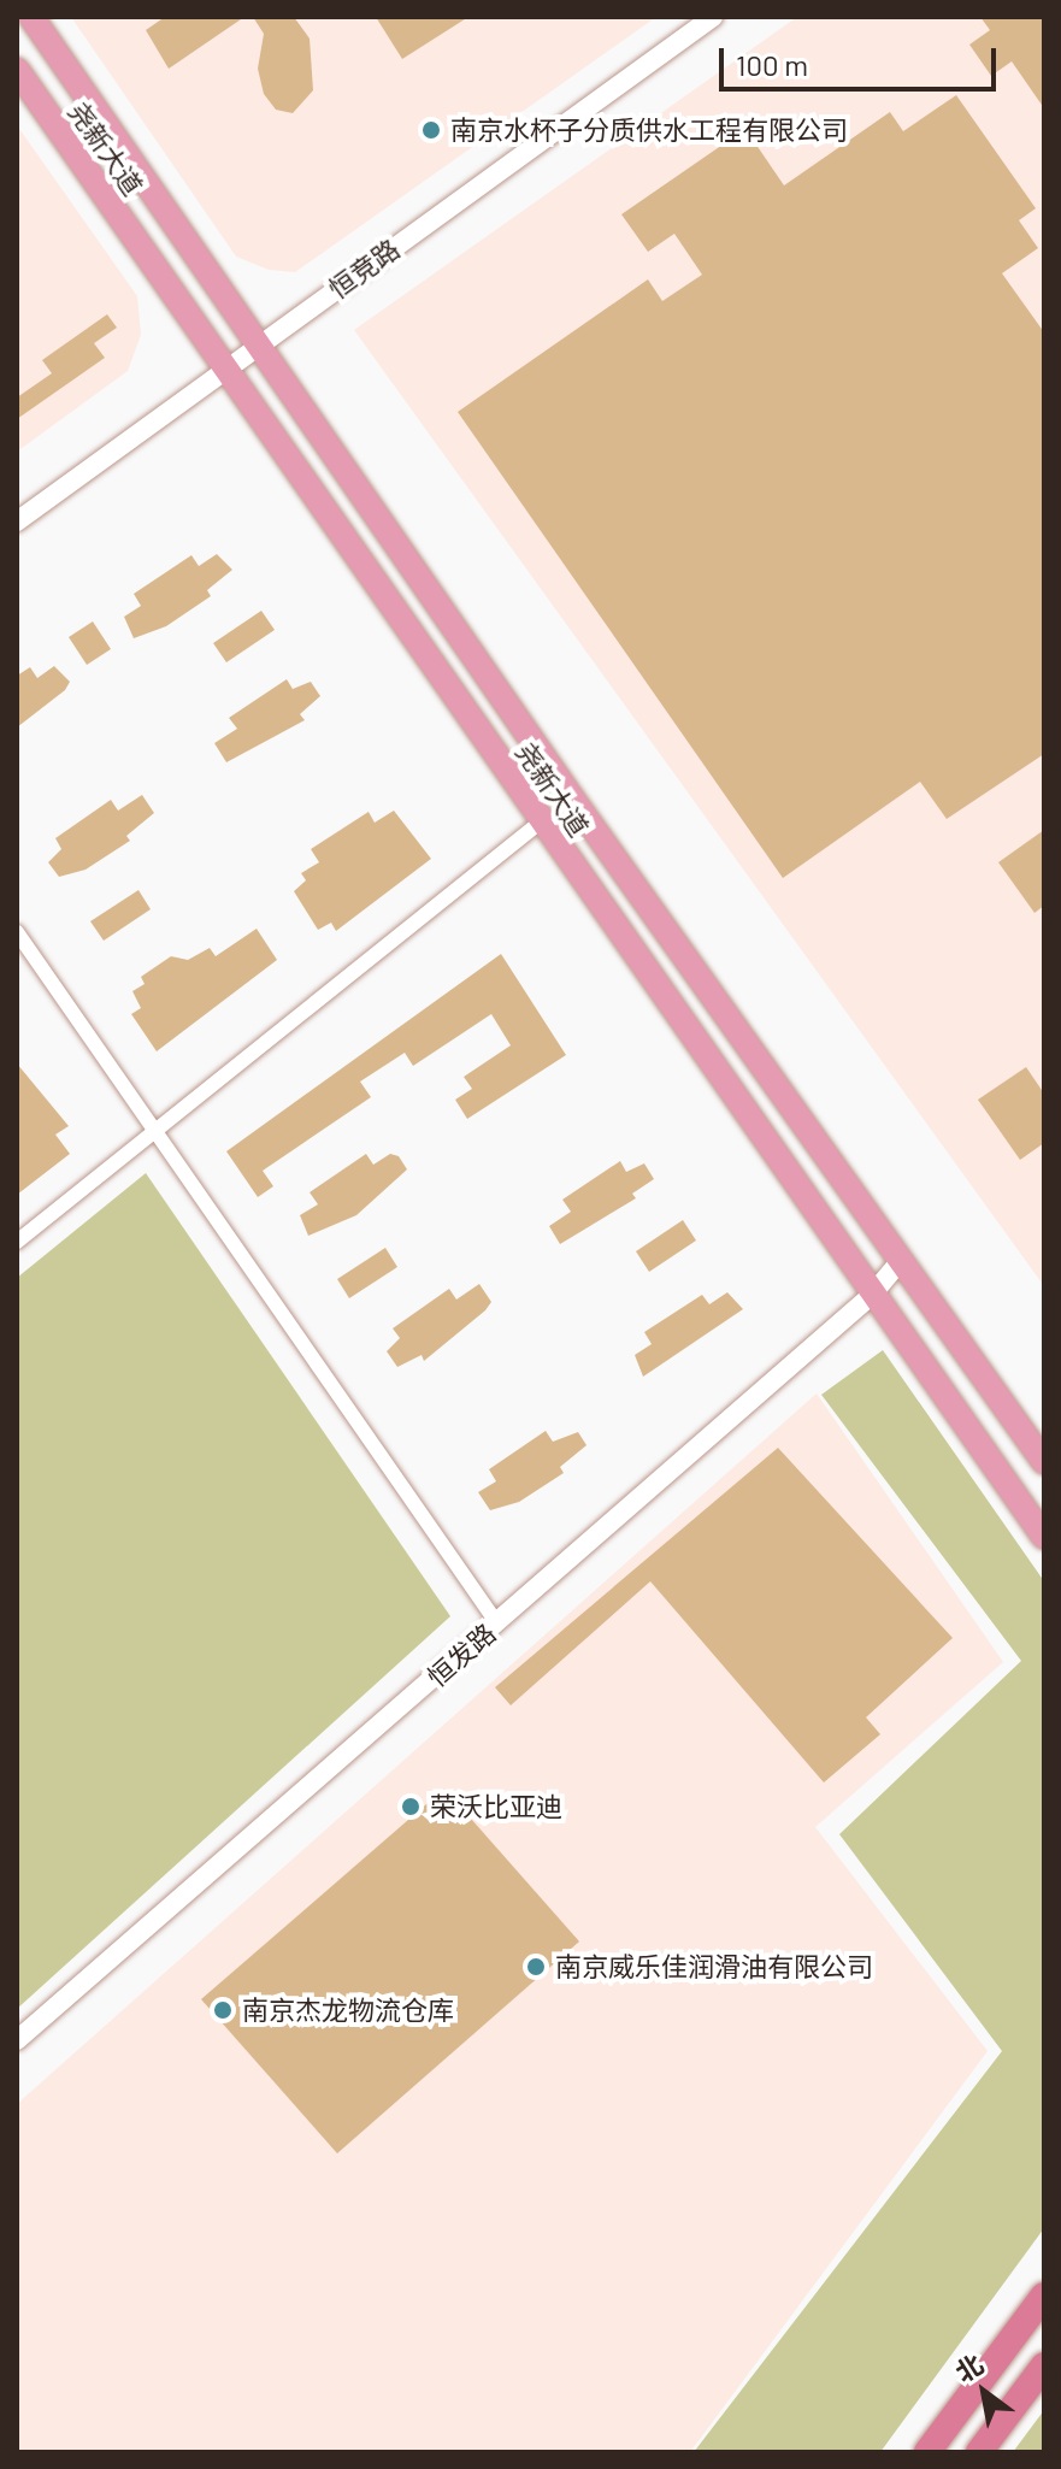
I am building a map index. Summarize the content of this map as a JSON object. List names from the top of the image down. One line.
{"streets":{"main road":["尧新大道"],"street":["恒竞路","恒发路"]},"crossings":[["尧新大道","恒竞路"],["尧新大道","恒发路"]],"places":["南京水杯子分质供水工程有限公司","荣沃比亚迪","南京威乐佳润滑油有限公司","南京杰龙物流仓库"],"scale_bar":"100 m","north":"top left"}
